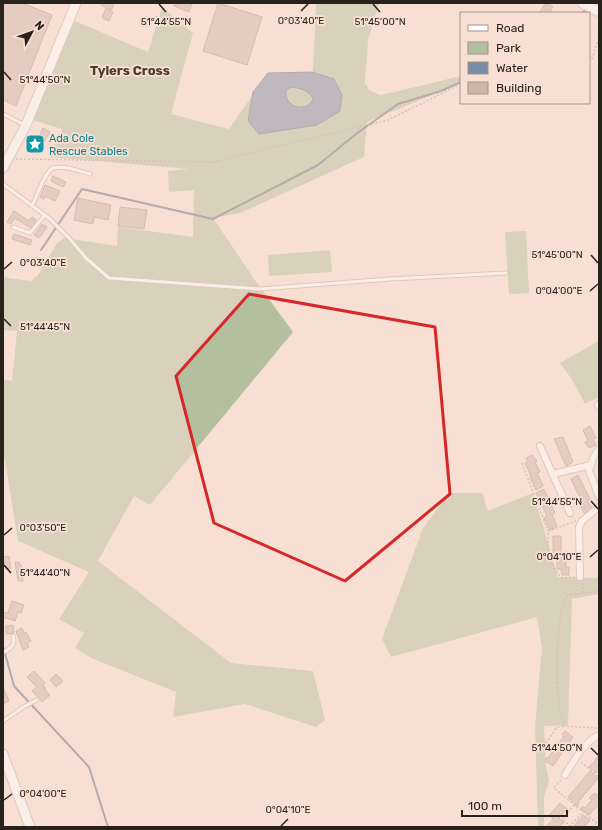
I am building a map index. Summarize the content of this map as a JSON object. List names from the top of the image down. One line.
{"districts":["Tylers Cross"],"places":{"place":["Ada Cole Rescue Stables"]},"legend":["Road","Park","Water","Building"],"scale_bar":"100 m","north":"top right","coordinates":["0°03'40\"E","51°44'55\"N","51°45'00\"N","51°44'50\"N","0°04'00\"E","51°44'45\"N","0°03'50\"E","0°04'10\"E","51°44'40\"N"]}
